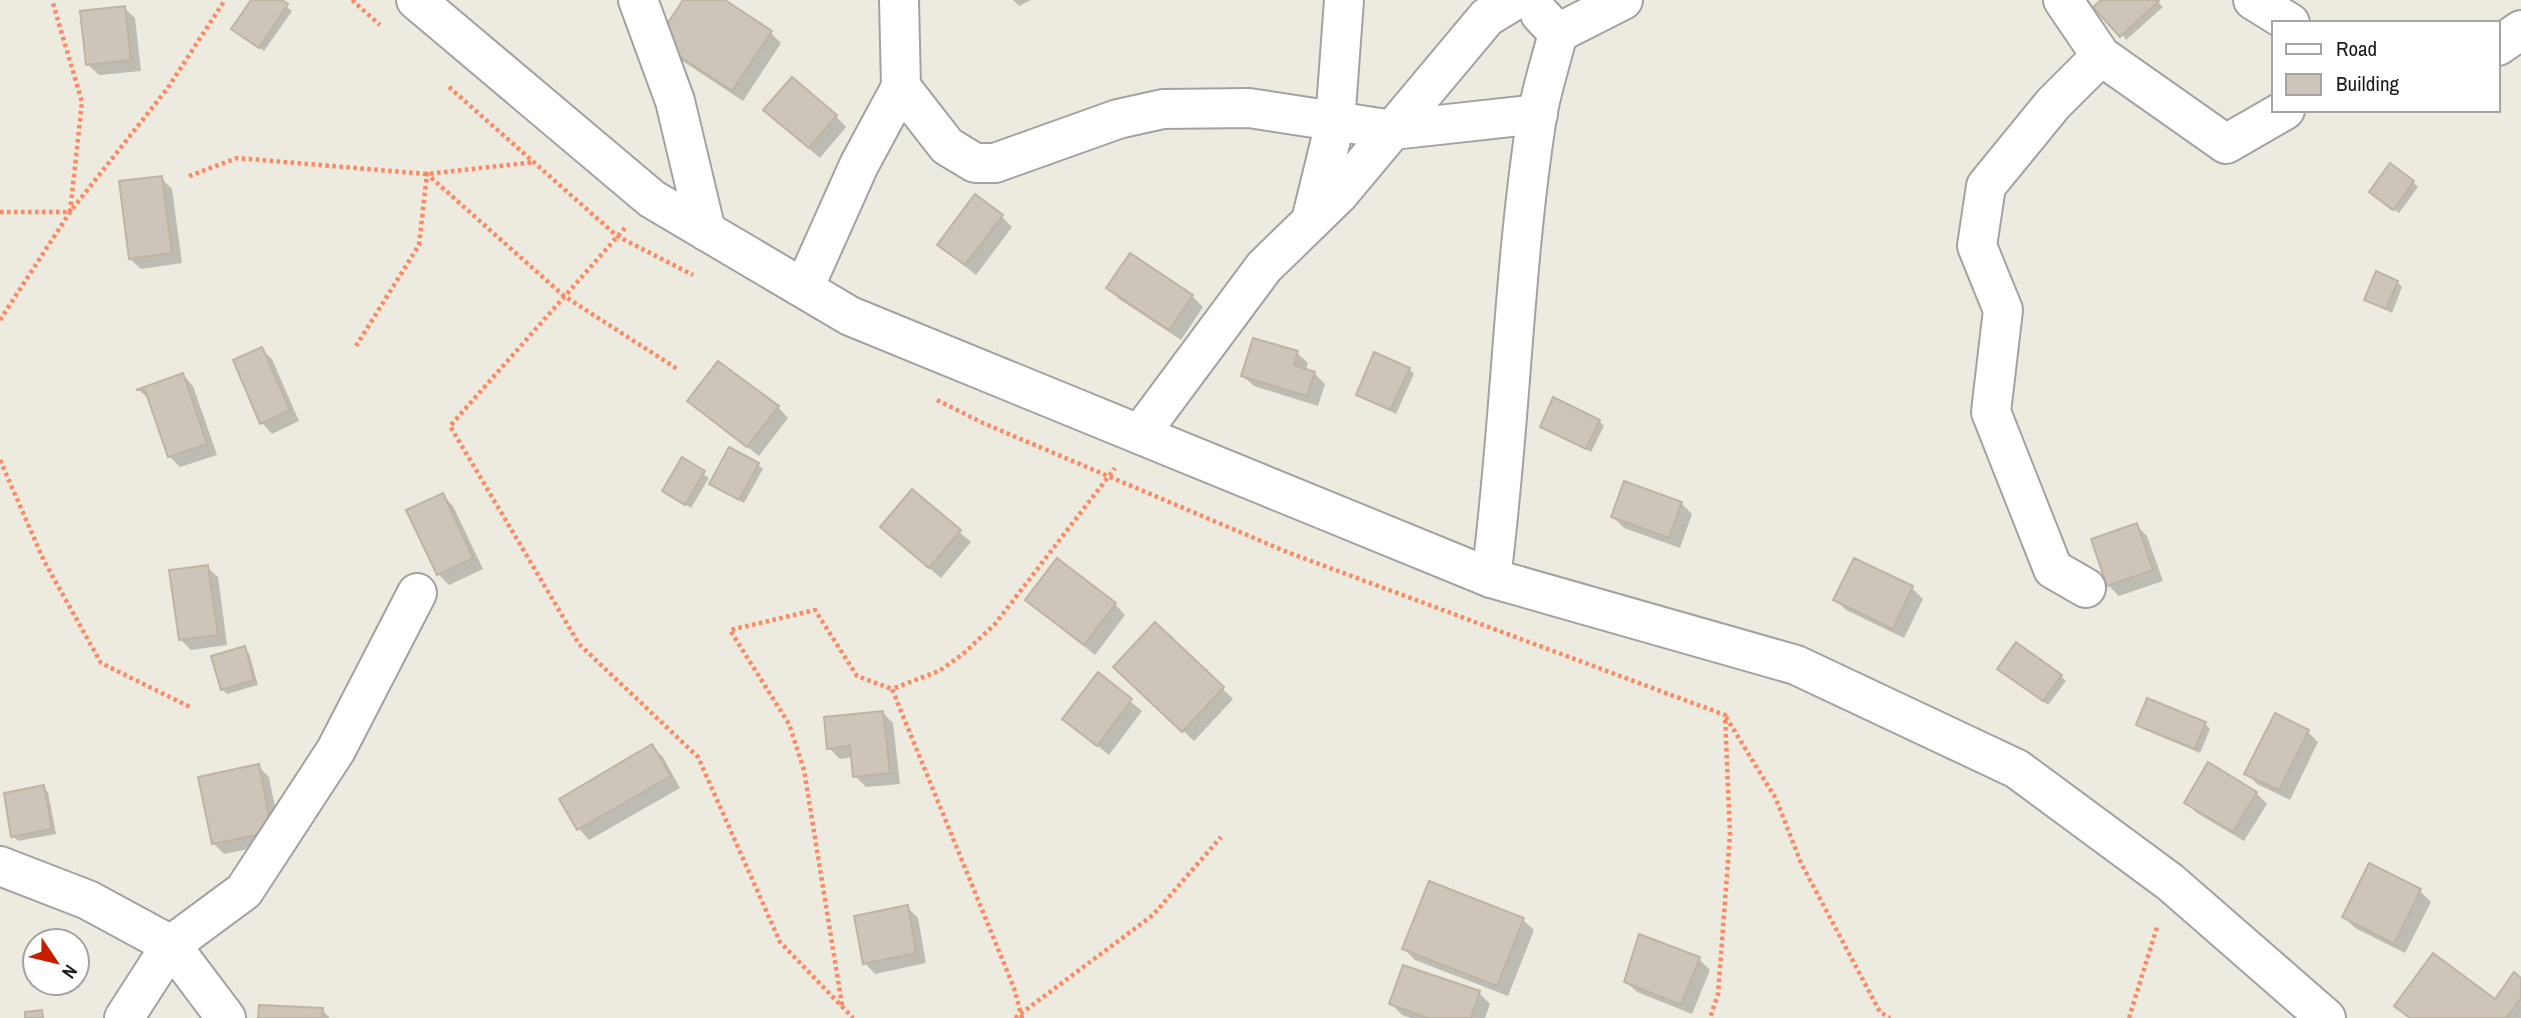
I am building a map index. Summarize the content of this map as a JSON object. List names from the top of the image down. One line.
{"legend":["Road","Building"],"north":"bottom right"}
